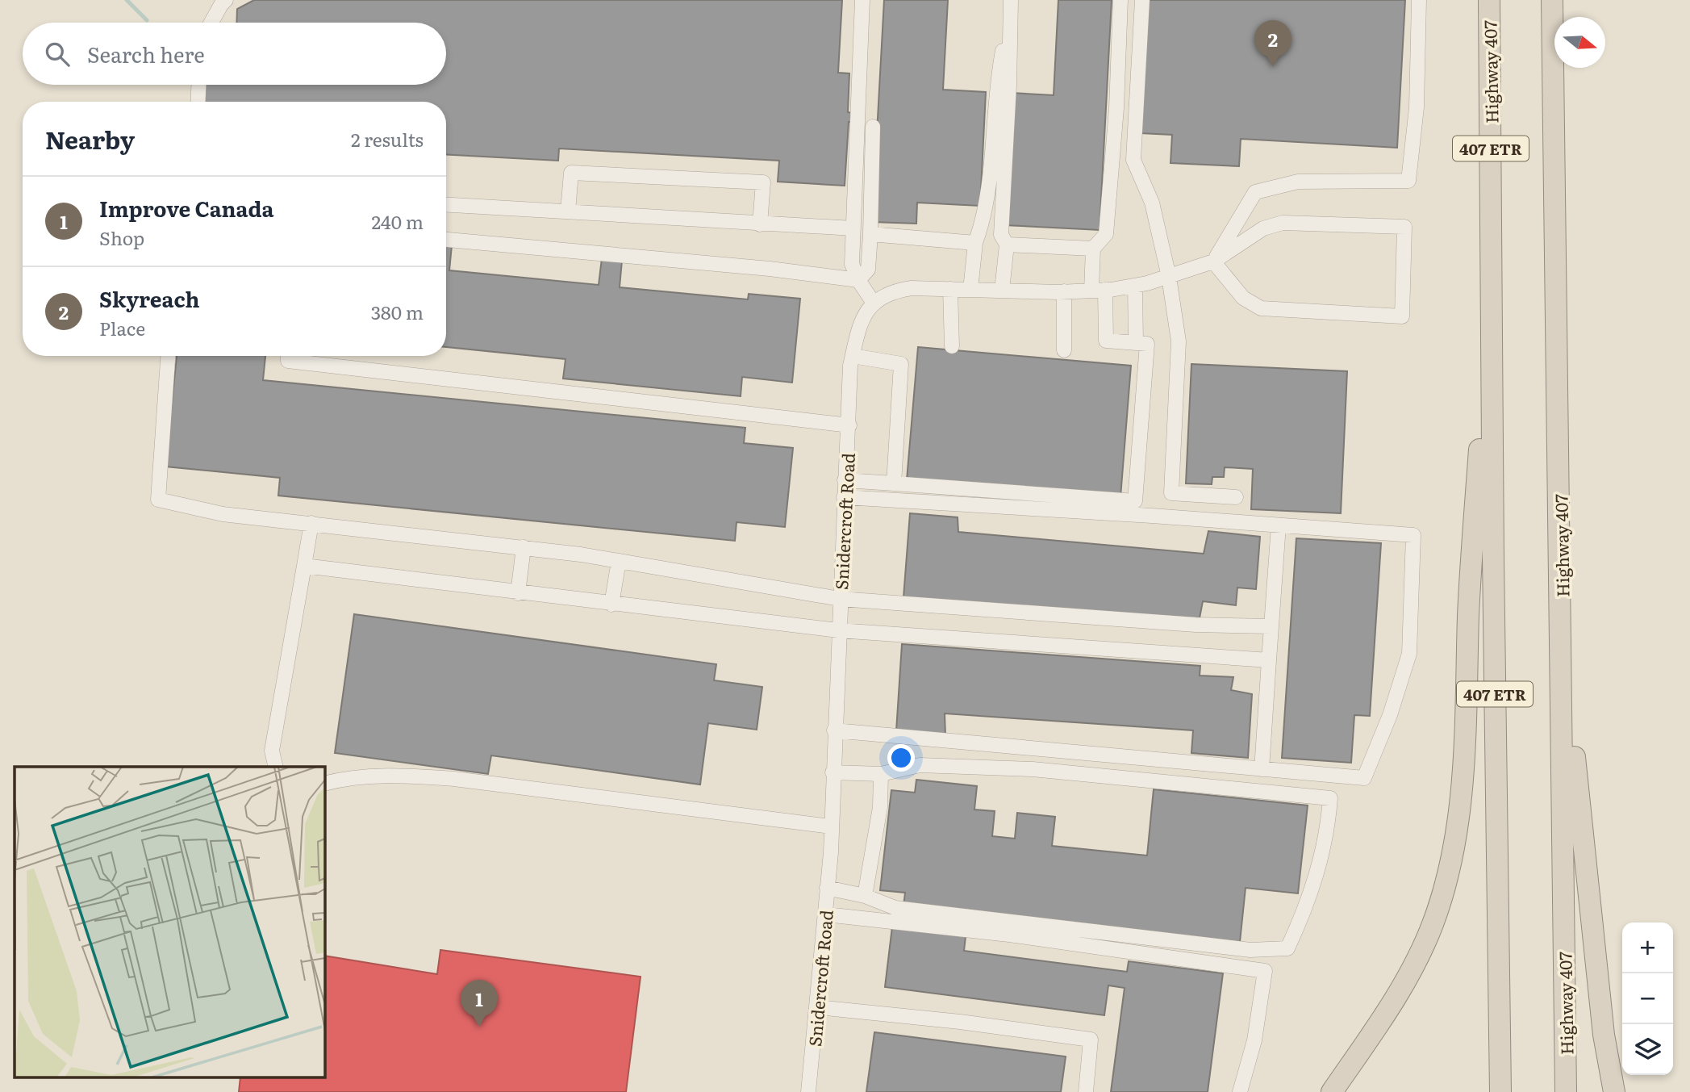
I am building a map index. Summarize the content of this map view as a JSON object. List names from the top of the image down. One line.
{"streets":{"highway":["Highway 407","407 ETR"],"street":["Snidercroft Road"]},"north":"right","page":{"pins":["2","1"],"search":"Search here","heading":["Nearby","2 results"],"list":[{"mark":"1","name":"Improve Canada","note":"Shop","value":"240 m"},{"mark":"2","name":"Skyreach","note":"Place","value":"380 m"}],"map_buttons":["+","−"]}}
